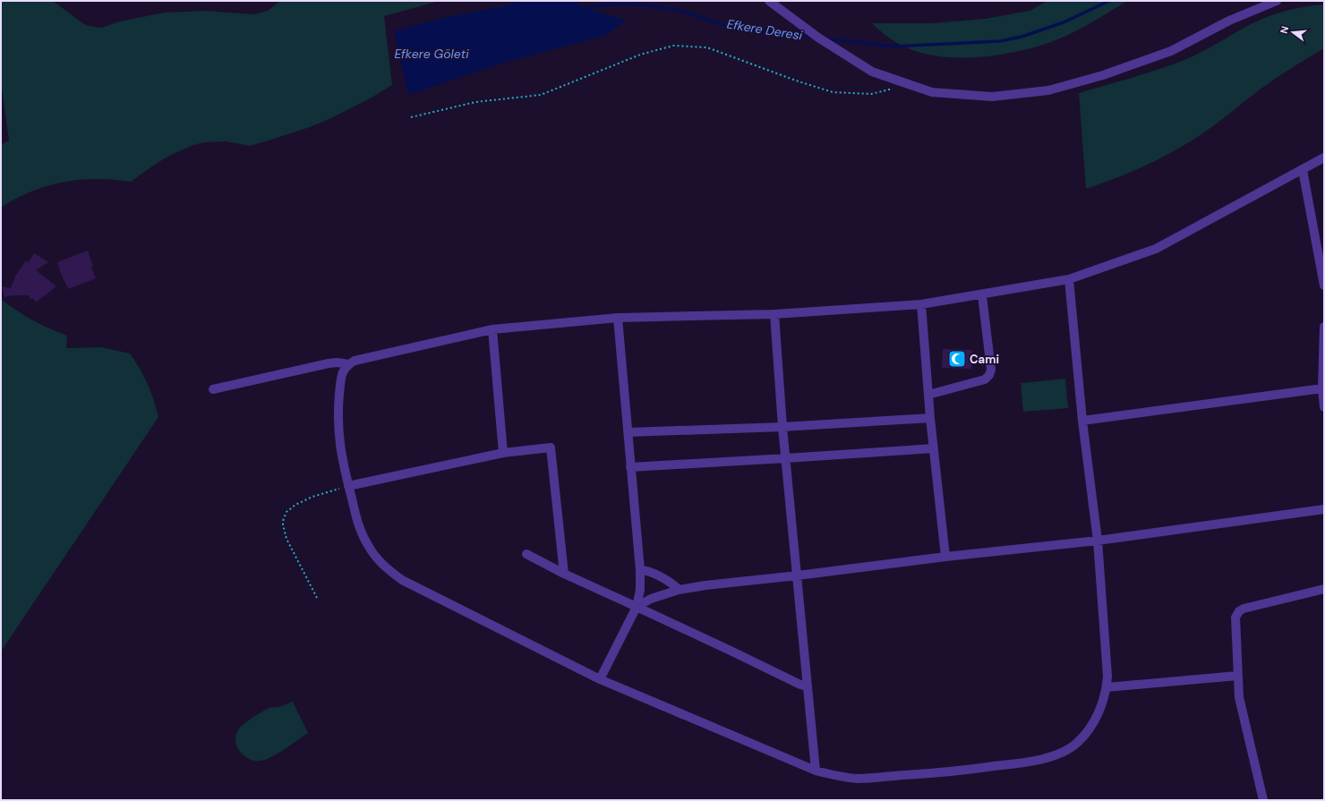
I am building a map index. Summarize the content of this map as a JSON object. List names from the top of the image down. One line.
{"water":["Efkere Deresi","Efkere Göleti"],"places":{"mosque":["Cami"]},"north":"left"}
